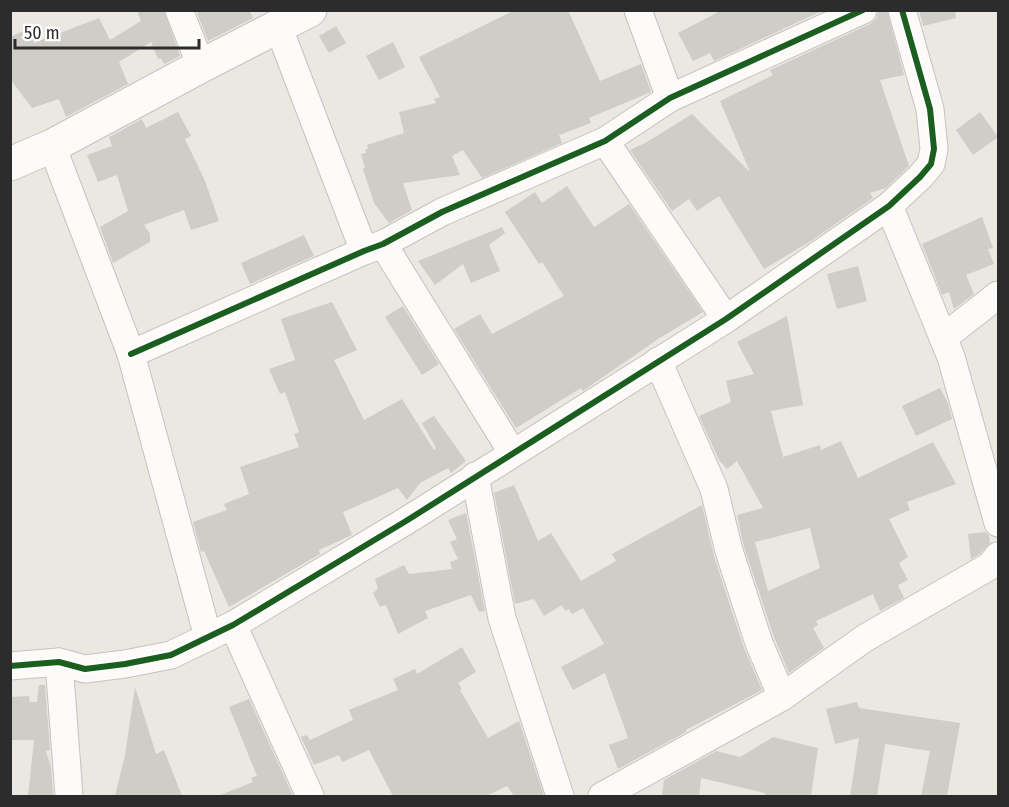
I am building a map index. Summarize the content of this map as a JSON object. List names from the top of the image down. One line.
{"scale_bar":"50 m"}
